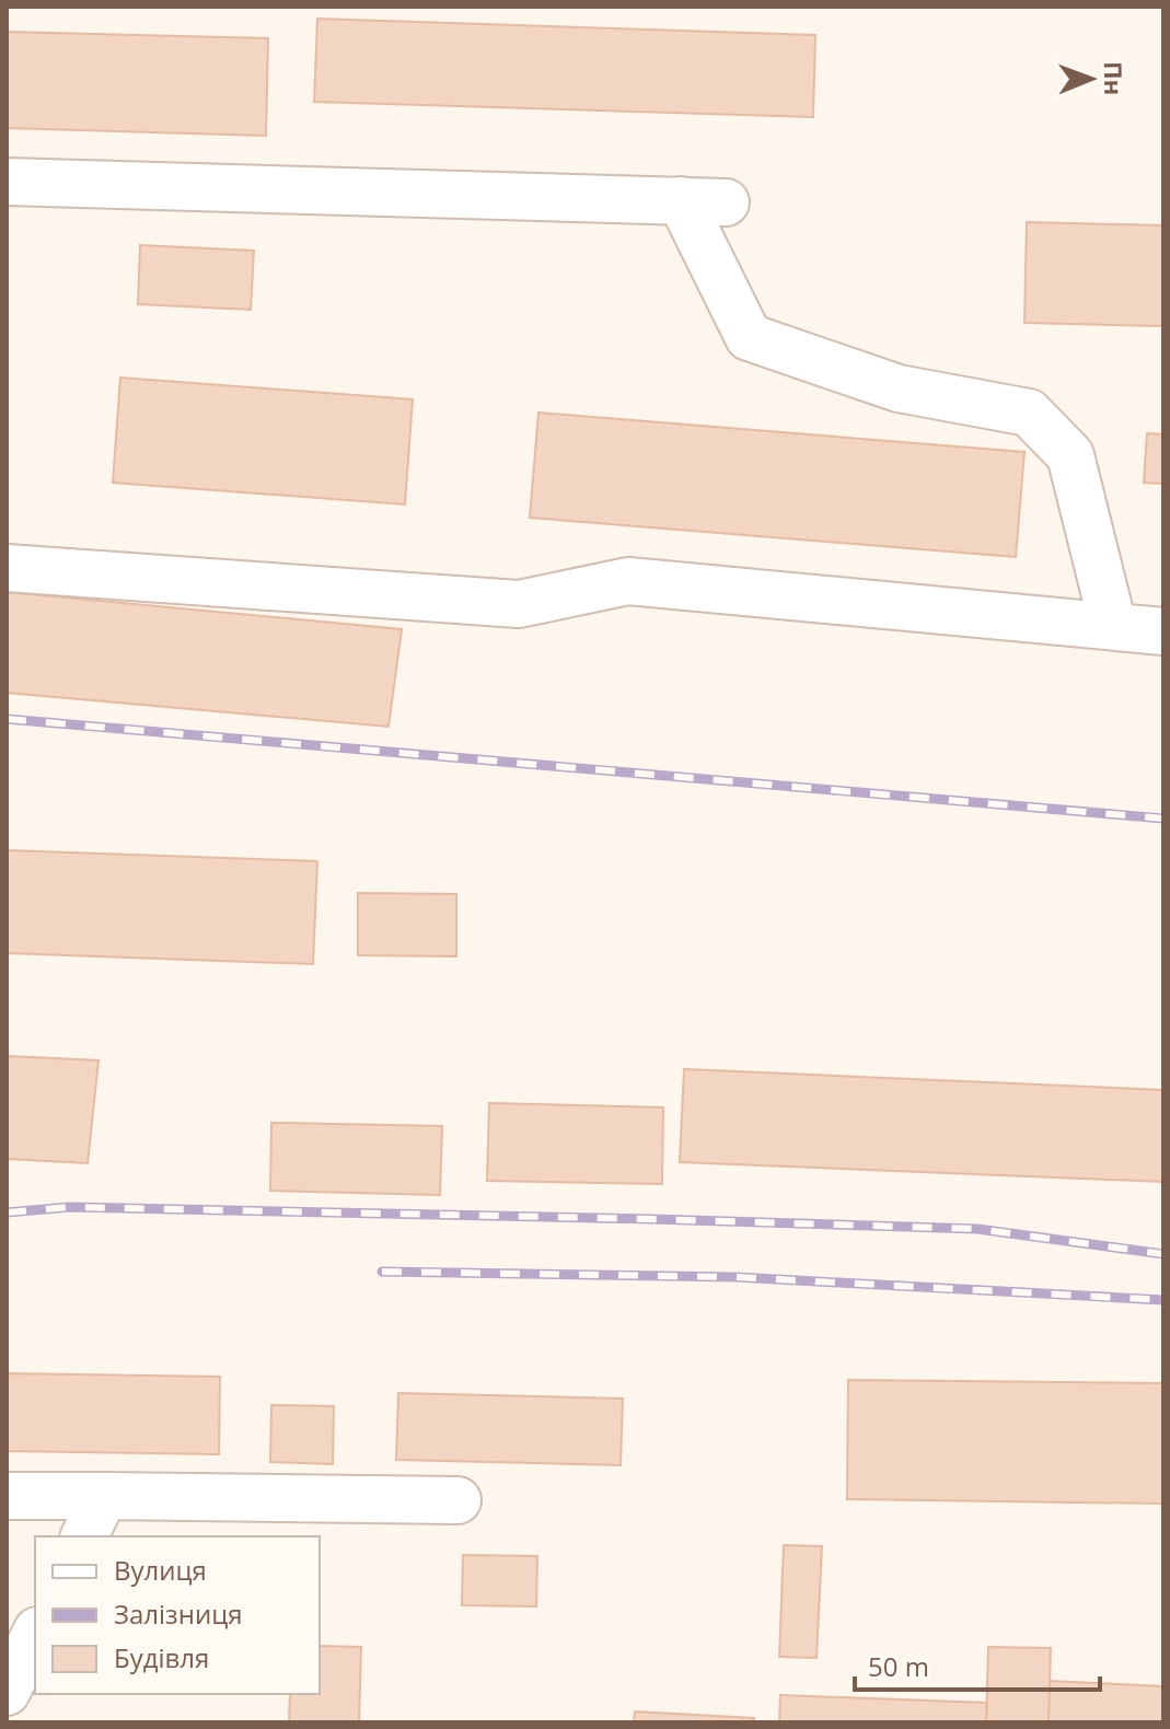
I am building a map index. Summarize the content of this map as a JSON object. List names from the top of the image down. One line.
{"legend":["Вулиця","Залізниця","Будівля"],"scale_bar":"50 m","north":"right"}
